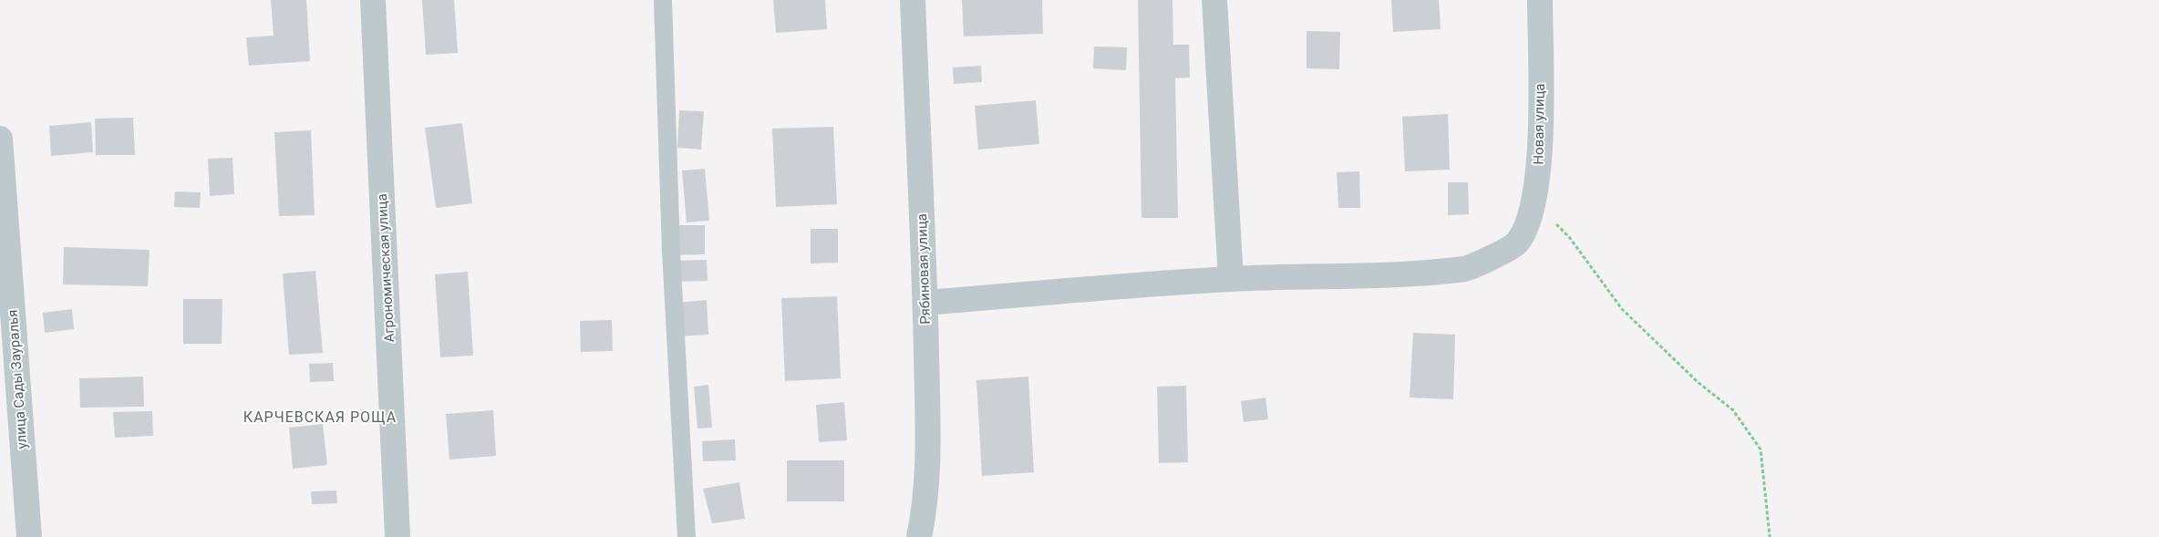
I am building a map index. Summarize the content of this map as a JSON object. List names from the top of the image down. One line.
{"streets":{"street":["Новая улица","Агрономическая улица","Рябиновая улица","улица Сады Зауралья"]},"districts":["КАРЧЕВСКАЯ РОЩА"]}
